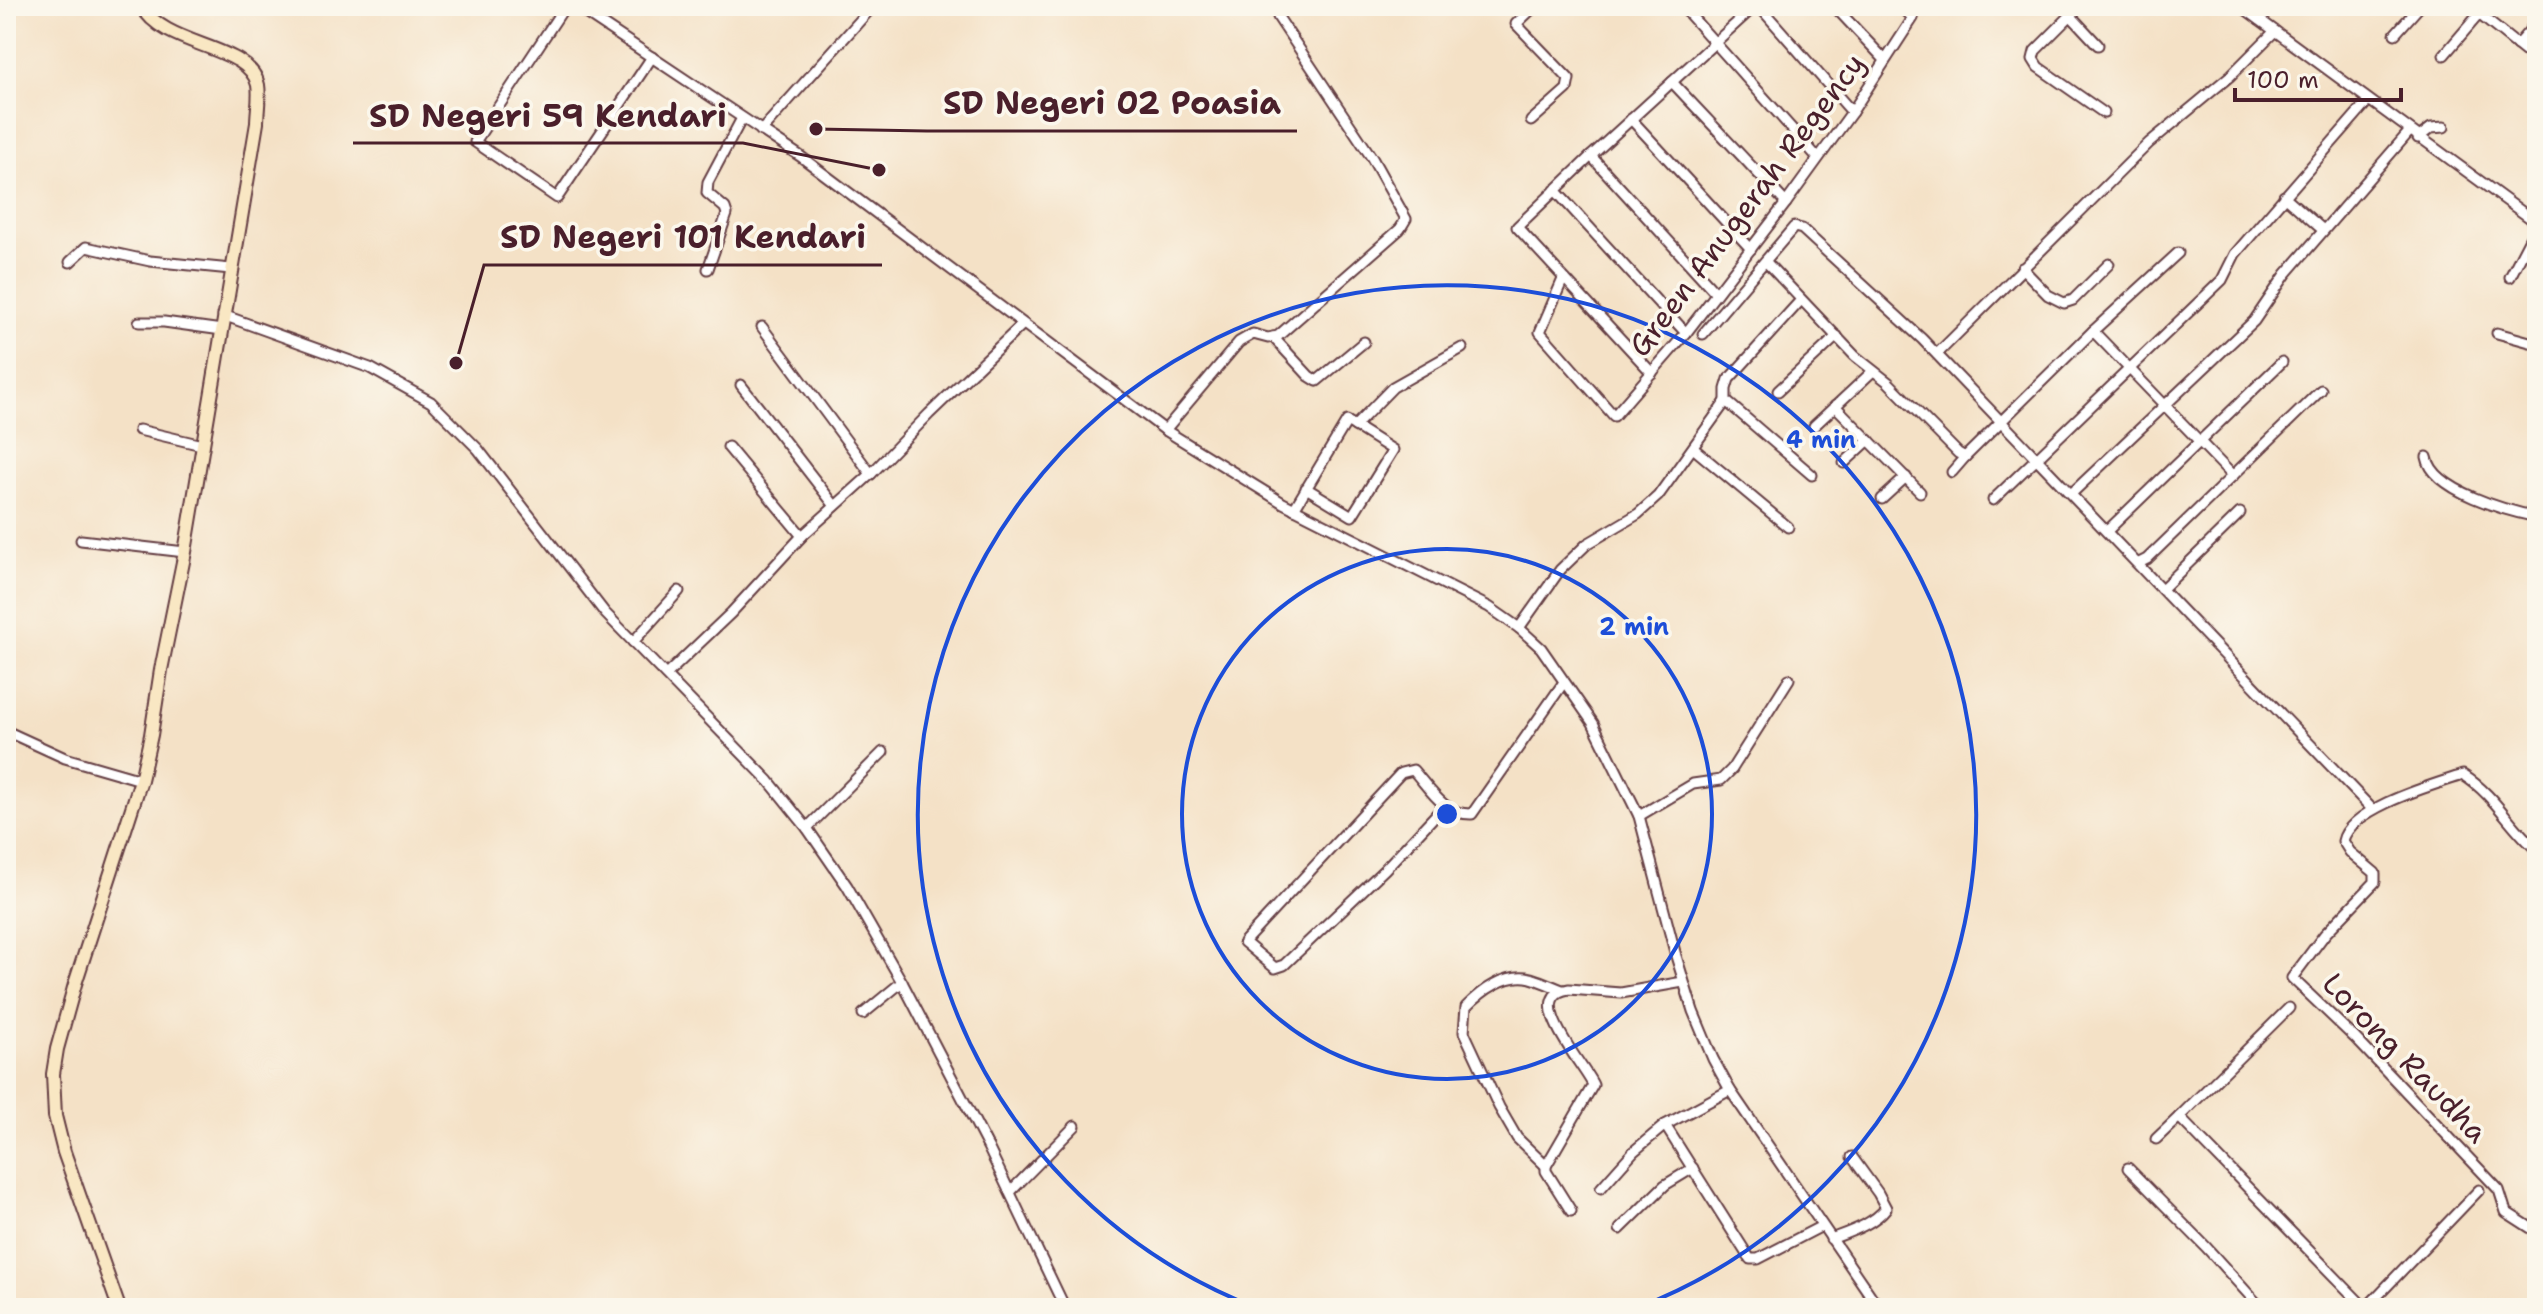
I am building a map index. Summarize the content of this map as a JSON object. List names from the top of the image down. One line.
{"streets":{"street":["Green Anugerah Regency","Lorong Raudha"]},"places":["SD Negeri 02 Poasia","SD Negeri 59 Kendari","SD Negeri 101 Kendari"],"scale_bar":"100 m","rings":["4 min","2 min"]}
